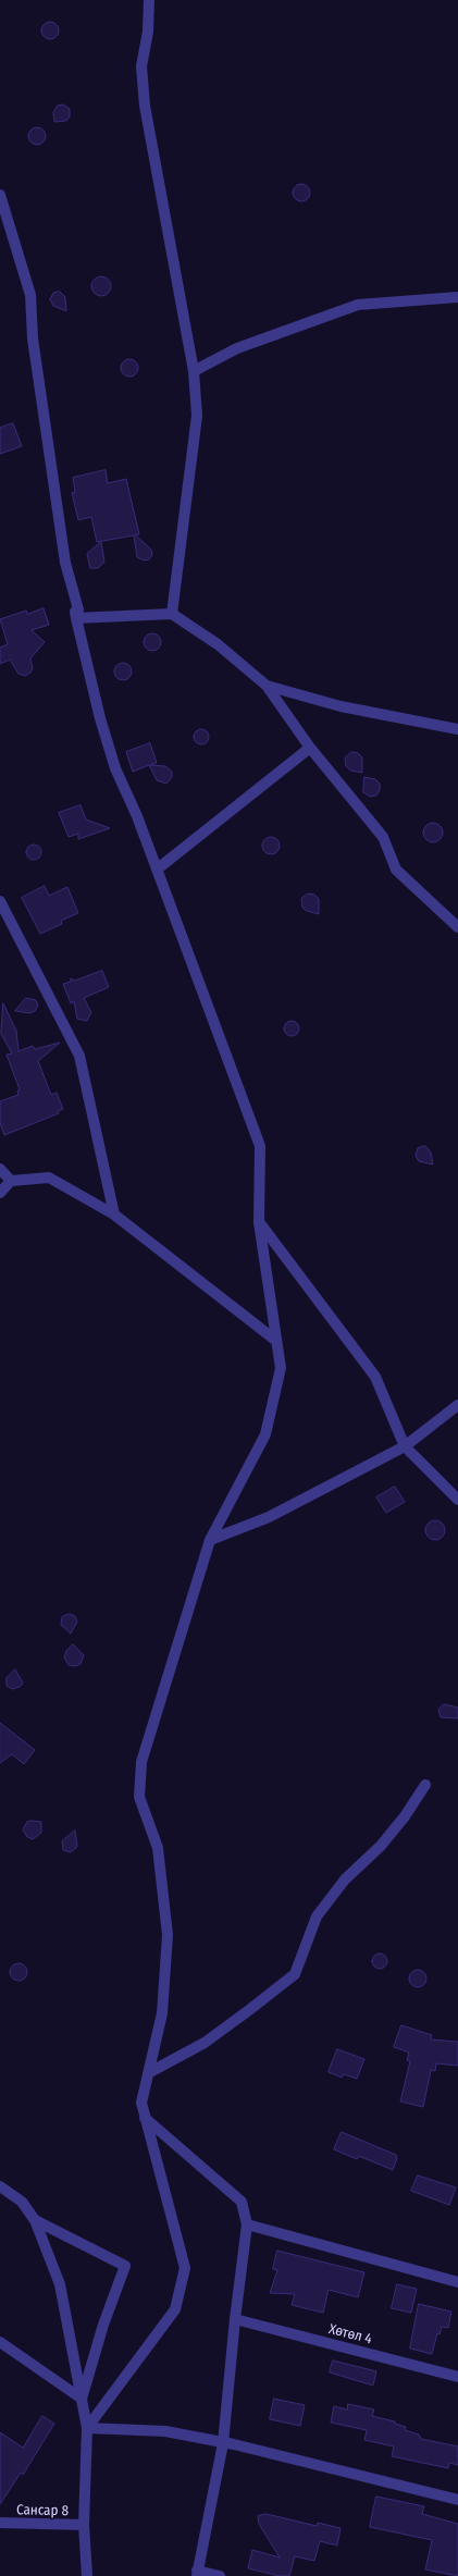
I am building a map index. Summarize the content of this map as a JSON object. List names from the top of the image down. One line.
{"streets":{"street":["Хөтөл 4","Сансар 8"]}}
